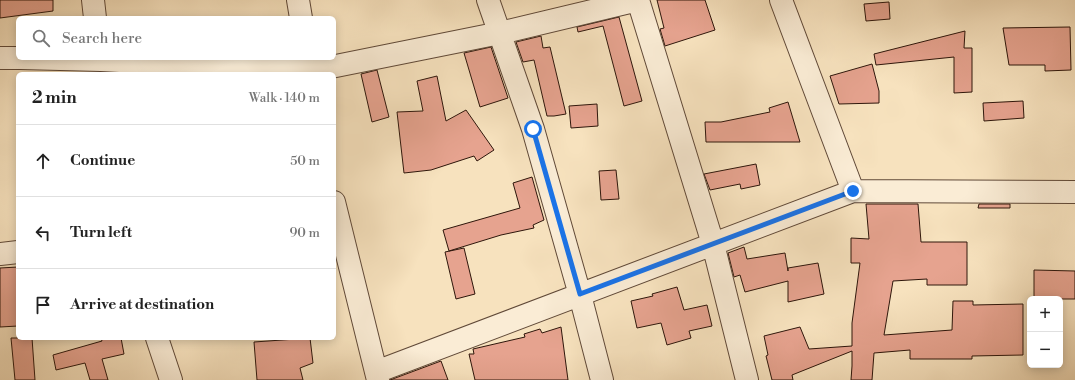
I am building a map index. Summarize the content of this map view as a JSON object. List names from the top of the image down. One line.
{"page":{"search":"Search here","heading":["2 min","Walk · 140 m"],"list":[["Continue","50 m"],["Turn left","90 m"],"Arrive at destination"],"map_buttons":["+","−"]}}
